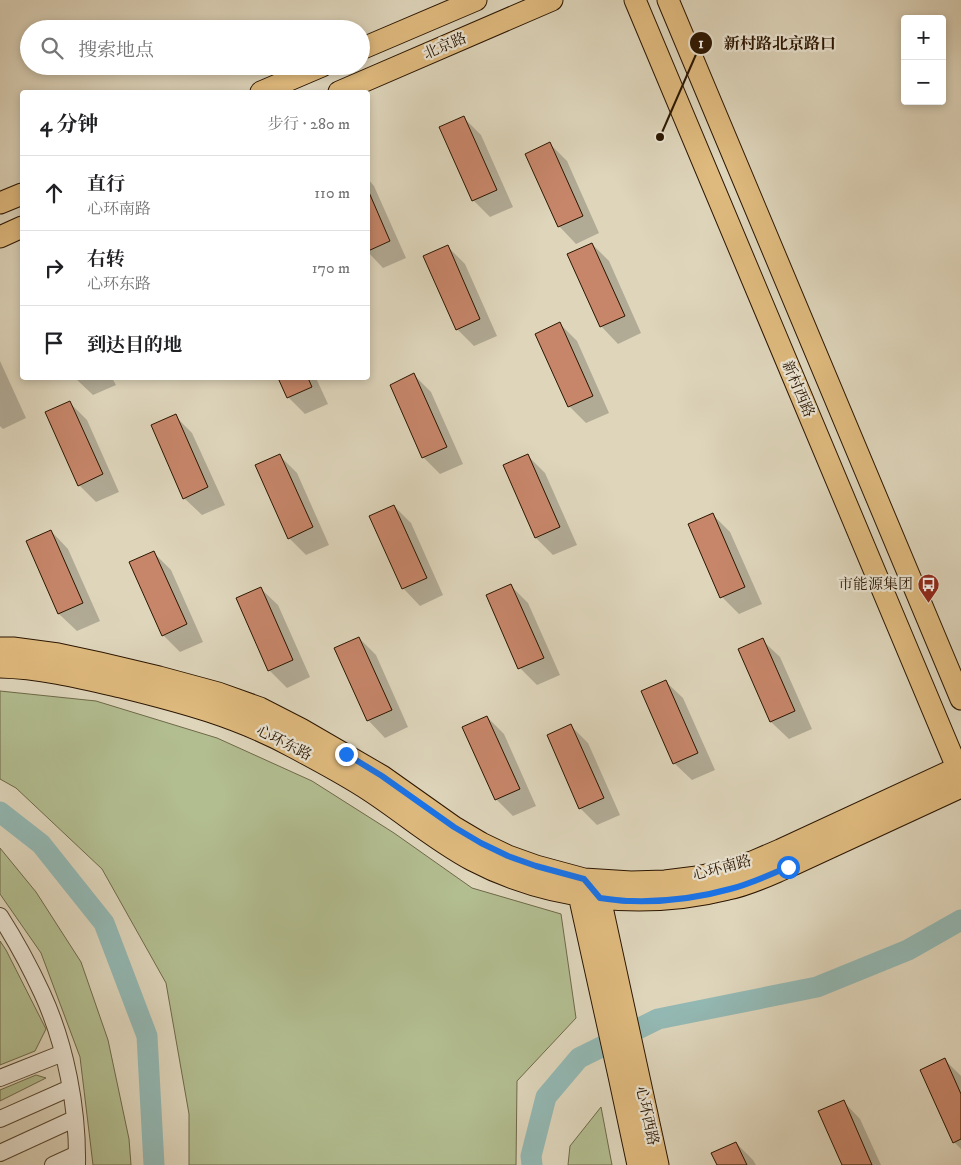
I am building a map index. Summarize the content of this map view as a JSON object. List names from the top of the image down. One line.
{"streets":{"main road":["北京路","新村西路","心环东路","心环南路","心环西路"]},"crossings":[["新村西路","心环南路"],["心环东路","心环南路"]],"places":{"other":["新村路北京路口"],"bus stop":["市能源集团"]},"page":{"map_buttons":["+","−"],"search":"搜索地点","heading":["4 分钟","步行 · 280 m"],"list":[["直行","心环南路","110 m"],["右转","心环东路","170 m"],"到达目的地"]}}
